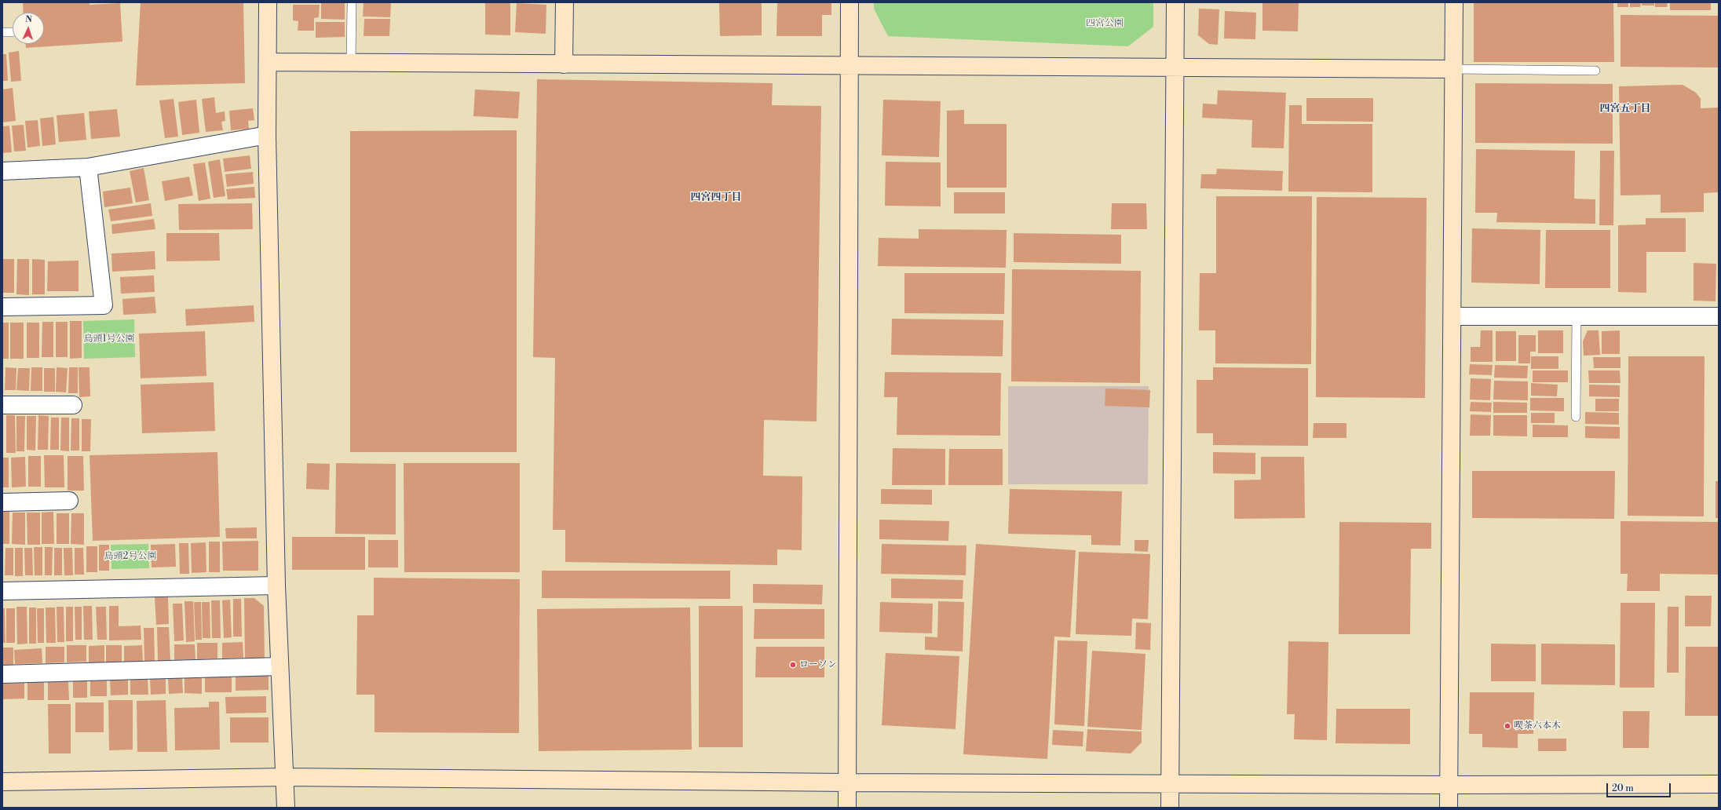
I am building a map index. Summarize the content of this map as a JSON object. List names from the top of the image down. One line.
{"districts":["四宮五丁目","四宮四丁目"],"parks":["四宮公園","島頭1号公園","島頭2号公園"],"places":["ローソン","喫茶六本木"],"scale_bar":"20 m","north":"top"}
